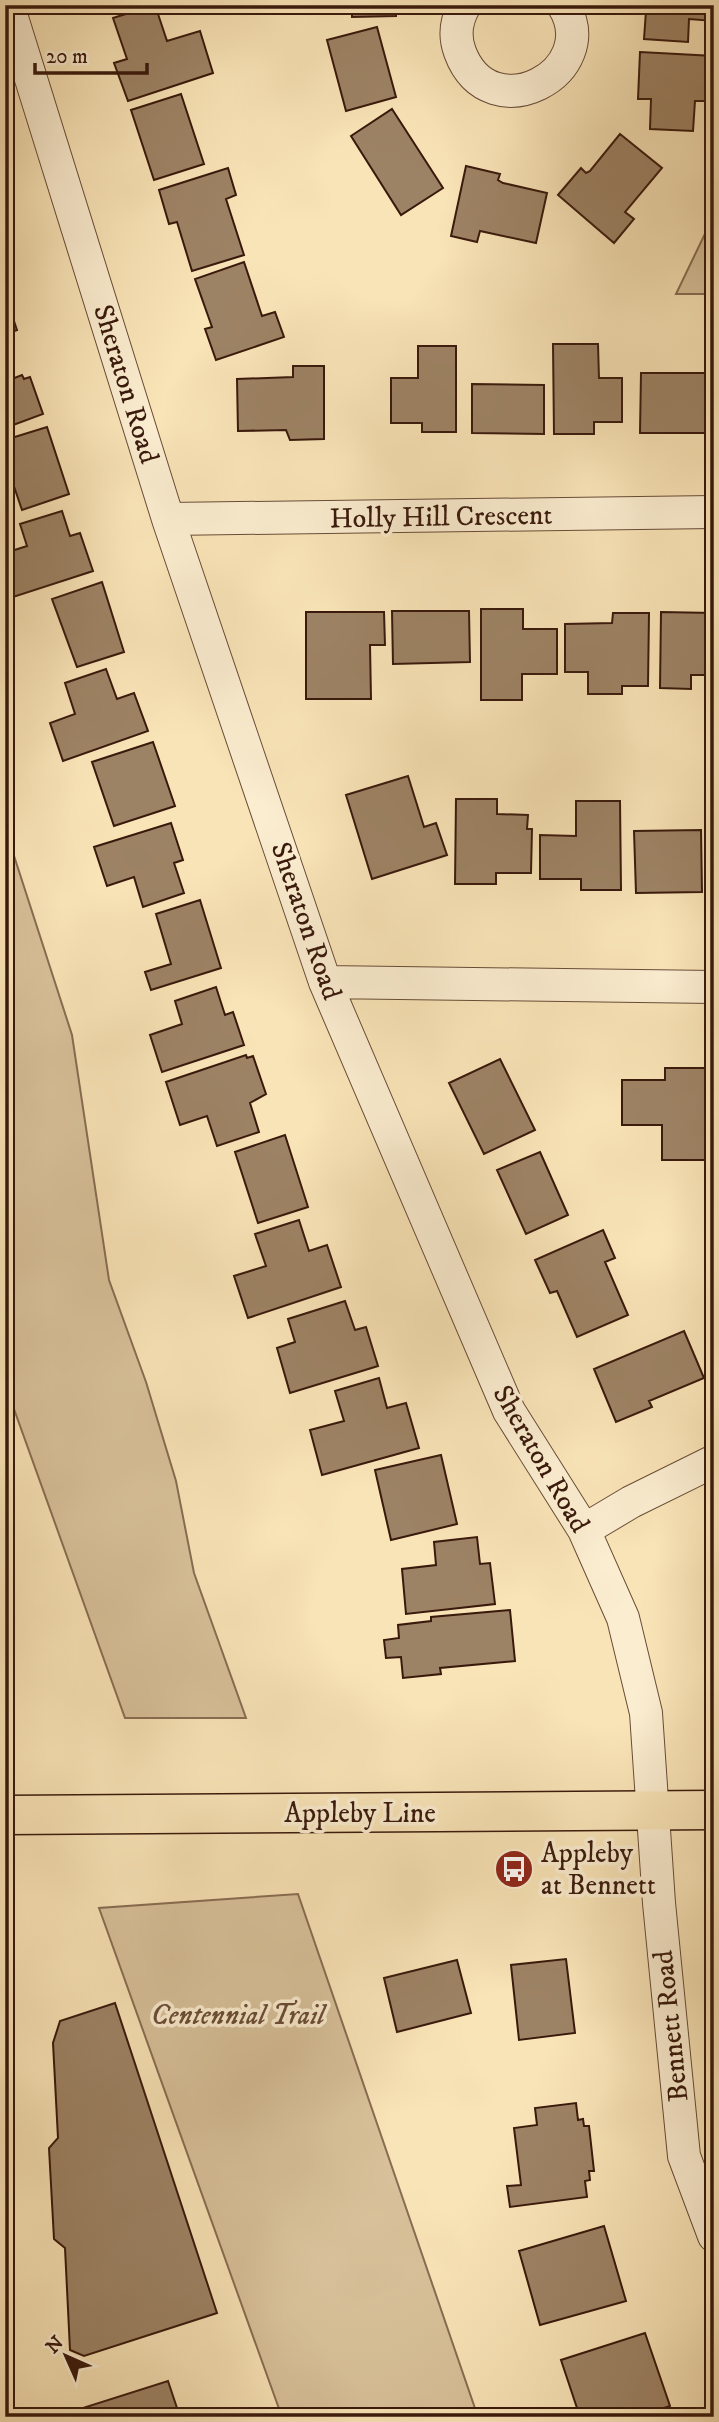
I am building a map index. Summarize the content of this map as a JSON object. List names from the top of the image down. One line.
{"streets":{"main road":["Appleby Line"],"street":["Sheraton Road","Holly Hill Crescent","Bennett Road"]},"crossings":[["Sheraton Road","Holly Hill Crescent"],["Sheraton Road","Appleby Line"],["Sheraton Road","Bennett Road"],["Appleby Line","Bennett Road"]],"parks":["Centennial Trail"],"places":{"bus stop":["Appleby at Bennett"]},"scale_bar":"20 m","north":"top left"}
